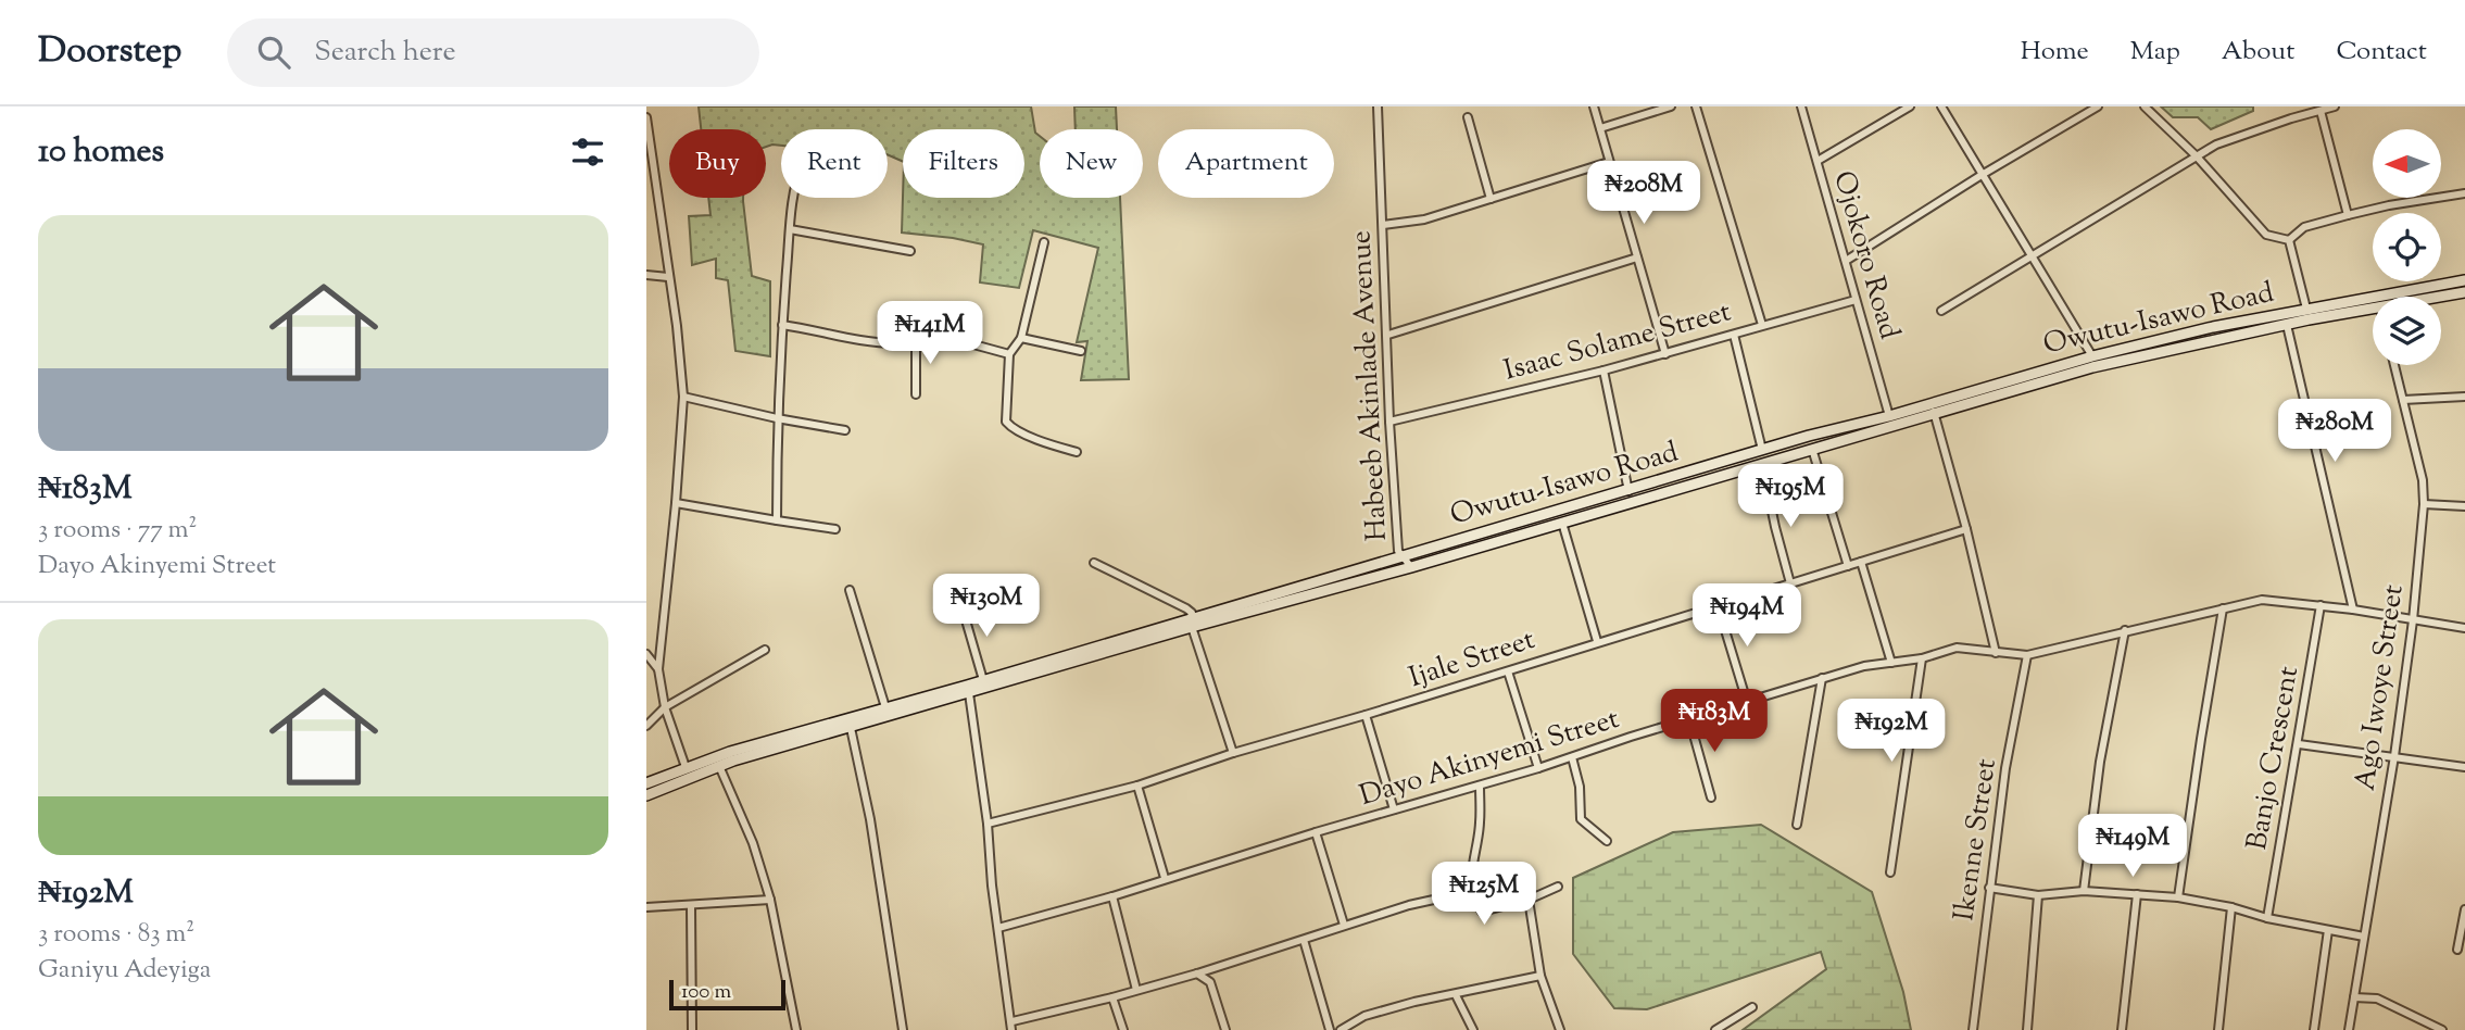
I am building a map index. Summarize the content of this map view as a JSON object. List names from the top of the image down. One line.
{"streets":{"street":["Ojokoro Road","Owutu-Isawo Road","Isaac Solame Street","Habeeb Akinlade Avenue","Ijale Street","Ago Iwoye Street","Dayo Akinyemi Street","Banjo Crescent","Ikenne Street"]},"crossings":[["Ojokoro Road","Owutu-Isawo Road"],["Ojokoro Road","Isaac Solame Street"],["Owutu-Isawo Road","Habeeb Akinlade Avenue"],["Isaac Solame Street","Habeeb Akinlade Avenue"],["Ago Iwoye Street","Dayo Akinyemi Street"],["Dayo Akinyemi Street","Banjo Crescent"],["Dayo Akinyemi Street","Ikenne Street"]],"scale_bar":"100 m","north":"left","page":{"header":"Doorstep","search":"Search here","nav":["Home","Map","About","Contact"],"heading":"10 homes","chip":["Buy","Rent","Filters","New","Apartment"],"price":["₦208M","₦141M","₦280M","₦195M","₦130M","₦194M","₦183M","₦192M","₦149M","₦125M"],"list":[{"name":"₦183M","note":"3 rooms · 77 m² · Dayo Akinyemi Street"},{"name":"₦192M","note":"3 rooms · 83 m² · Ganiyu Adeyiga"}],"scale":"100 m"}}
